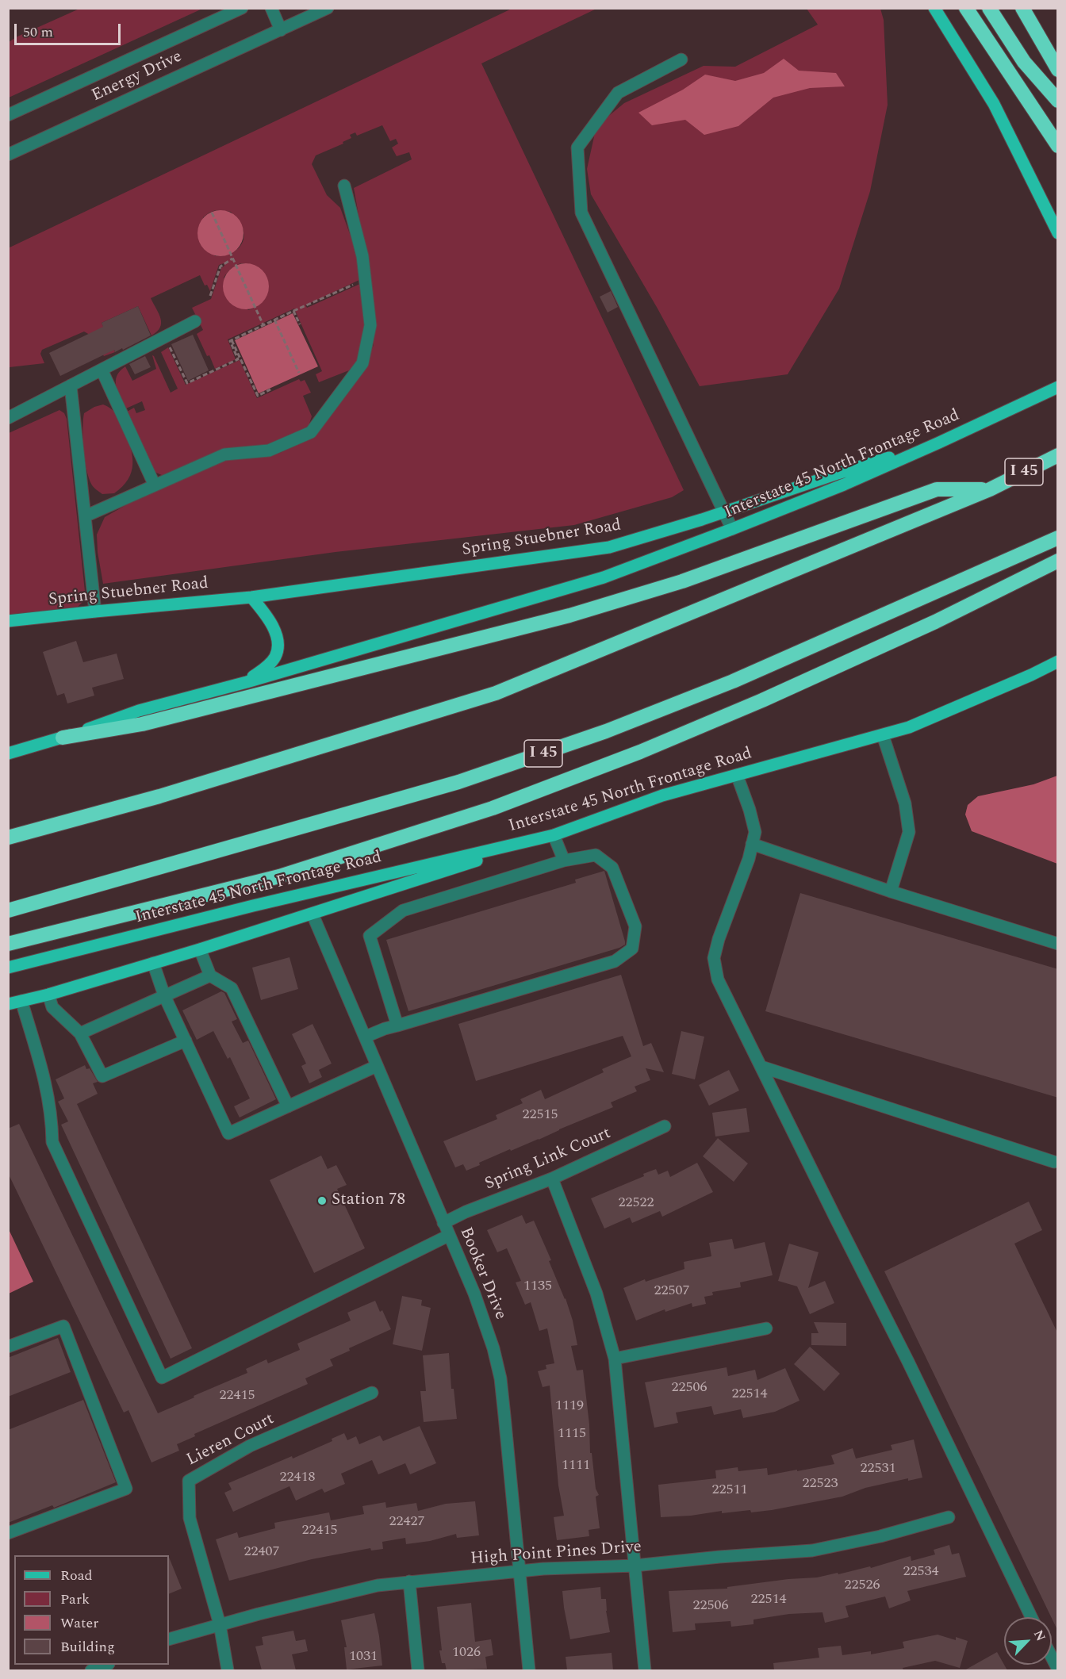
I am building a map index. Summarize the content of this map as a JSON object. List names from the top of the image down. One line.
{"streets":{"highway":["I 45"],"main road":["Interstate 45 North Frontage Road","Spring Stuebner Road"],"street":["Energy Drive","Spring Link Court","Booker Drive","Lieren Court","High Point Pines Drive"]},"crossings":[["Interstate 45 North Frontage Road","Spring Stuebner Road"],["Spring Link Court","Booker Drive"],["Booker Drive","High Point Pines Drive"],["Lieren Court","High Point Pines Drive"]],"places":["Station 78"],"house_numbers":["22515","22522","1135","22507","22506","22514","22415","1119","1115","1111","22531","22418","22523","22511","22427","22415","22407","22534","22526","22514","22506","1026","1031"],"legend":["Road","Park","Water","Building"],"scale_bar":"50 m","north":"top right"}
